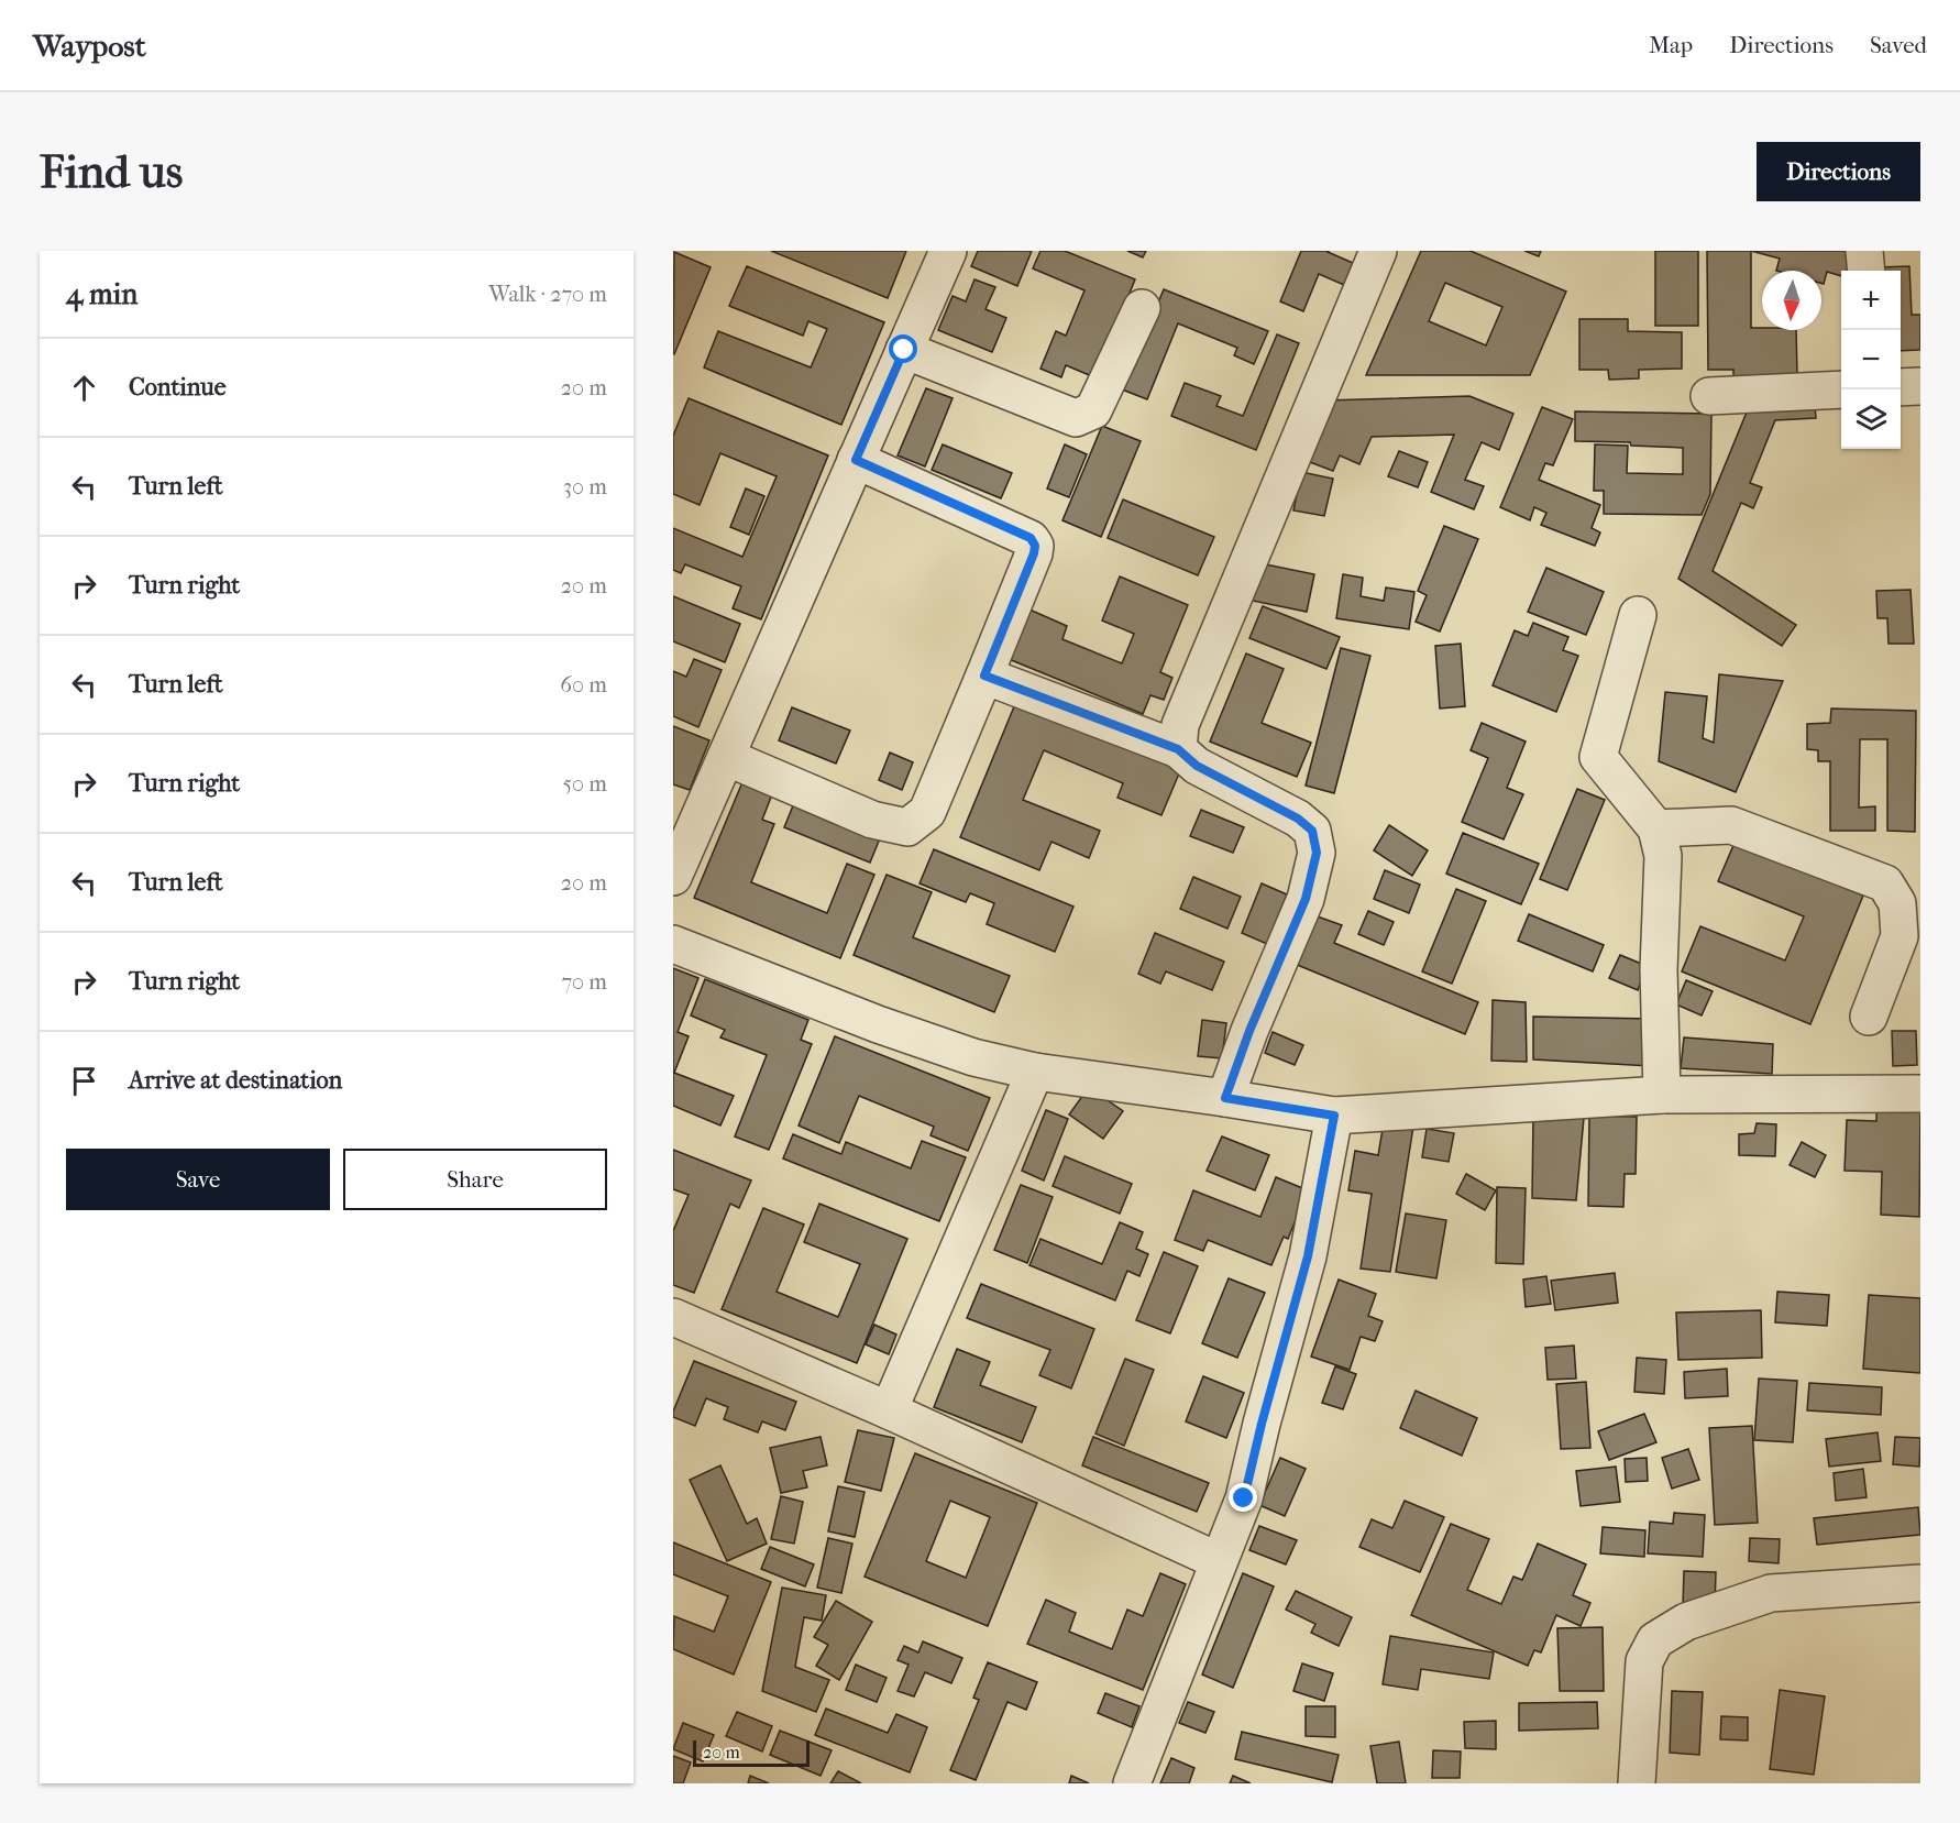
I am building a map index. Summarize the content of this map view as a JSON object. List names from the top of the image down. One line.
{"scale_bar":"20 m","north":"bottom","page":{"header":"Waypost","nav":["Map","Directions","Saved"],"buttons":["Directions",["Save","Share"]],"title":"Find us","heading":["4 min","Walk · 270 m"],"map_buttons":["+","−"],"list":[["Continue","20 m"],["Turn left","30 m"],["Turn right","20 m"],["Turn left","60 m"],["Turn right","50 m"],["Turn left","20 m"],["Turn right","70 m"],"Arrive at destination"],"scale":"20 m"}}
